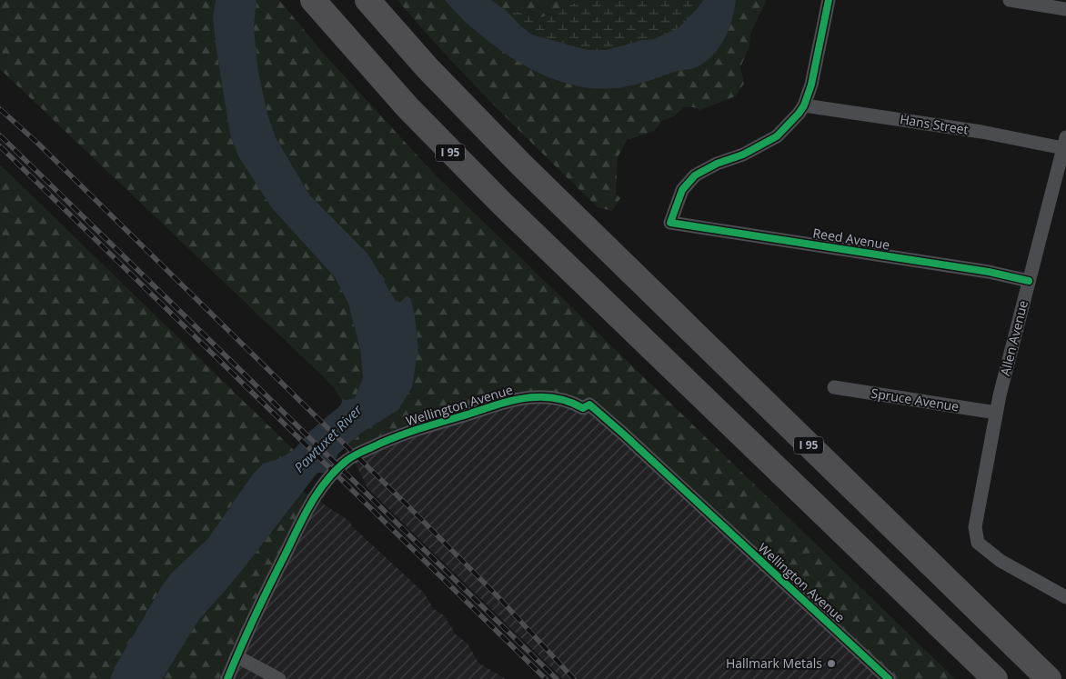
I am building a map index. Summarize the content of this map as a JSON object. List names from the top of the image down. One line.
{"streets":{"highway":["I 95"],"street":["Hans Street","Reed Avenue","Allen Avenue","Spruce Avenue","Wellington Avenue"]},"crossings":[["Hans Street","Reed Avenue"],["Hans Street","Allen Avenue"],["Reed Avenue","Allen Avenue"],["Allen Avenue","Spruce Avenue"]],"water":["Pawtuxet River"],"places":["Hallmark Metals"]}
